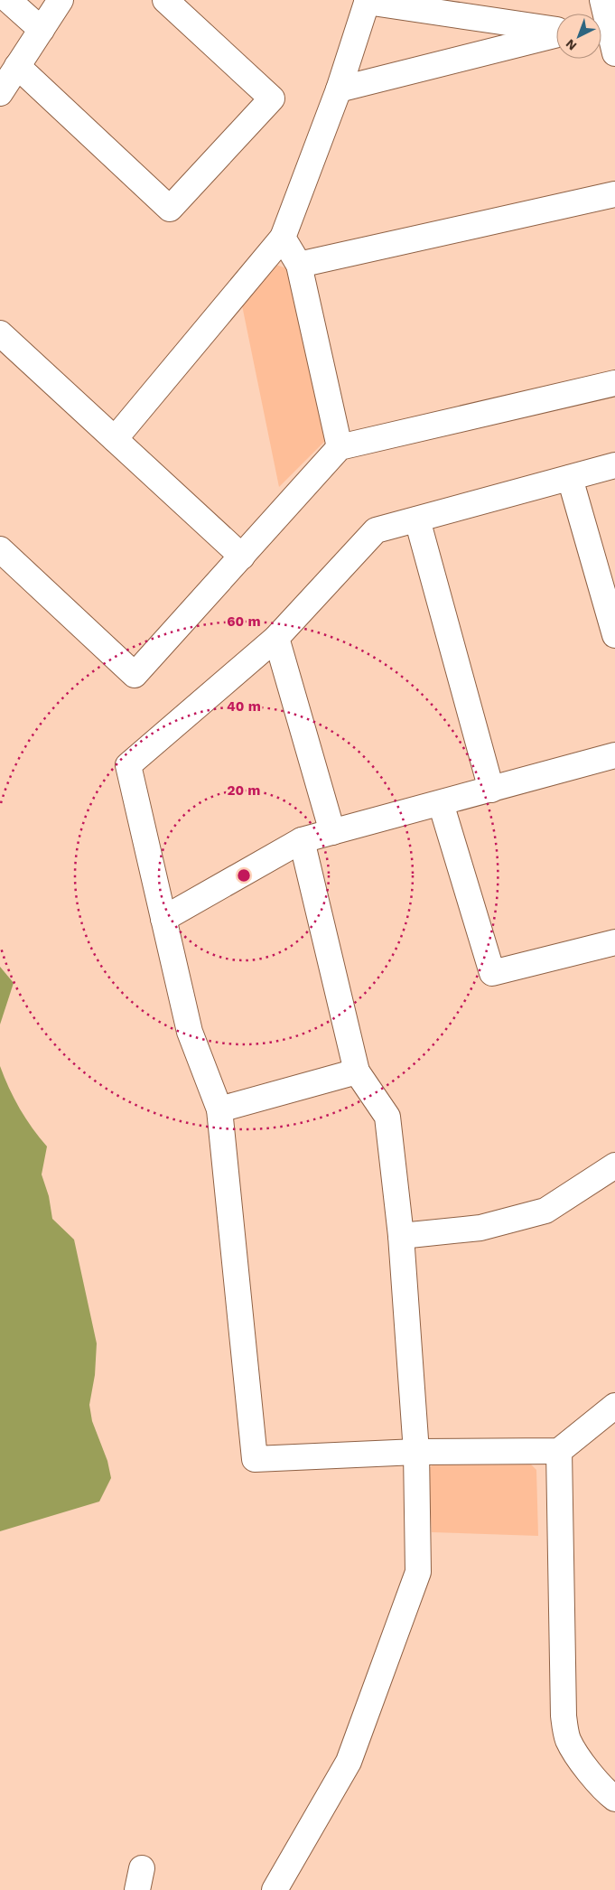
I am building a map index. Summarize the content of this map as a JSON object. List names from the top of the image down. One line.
{"north":"bottom left","rings":["60 m","40 m","20 m"]}
